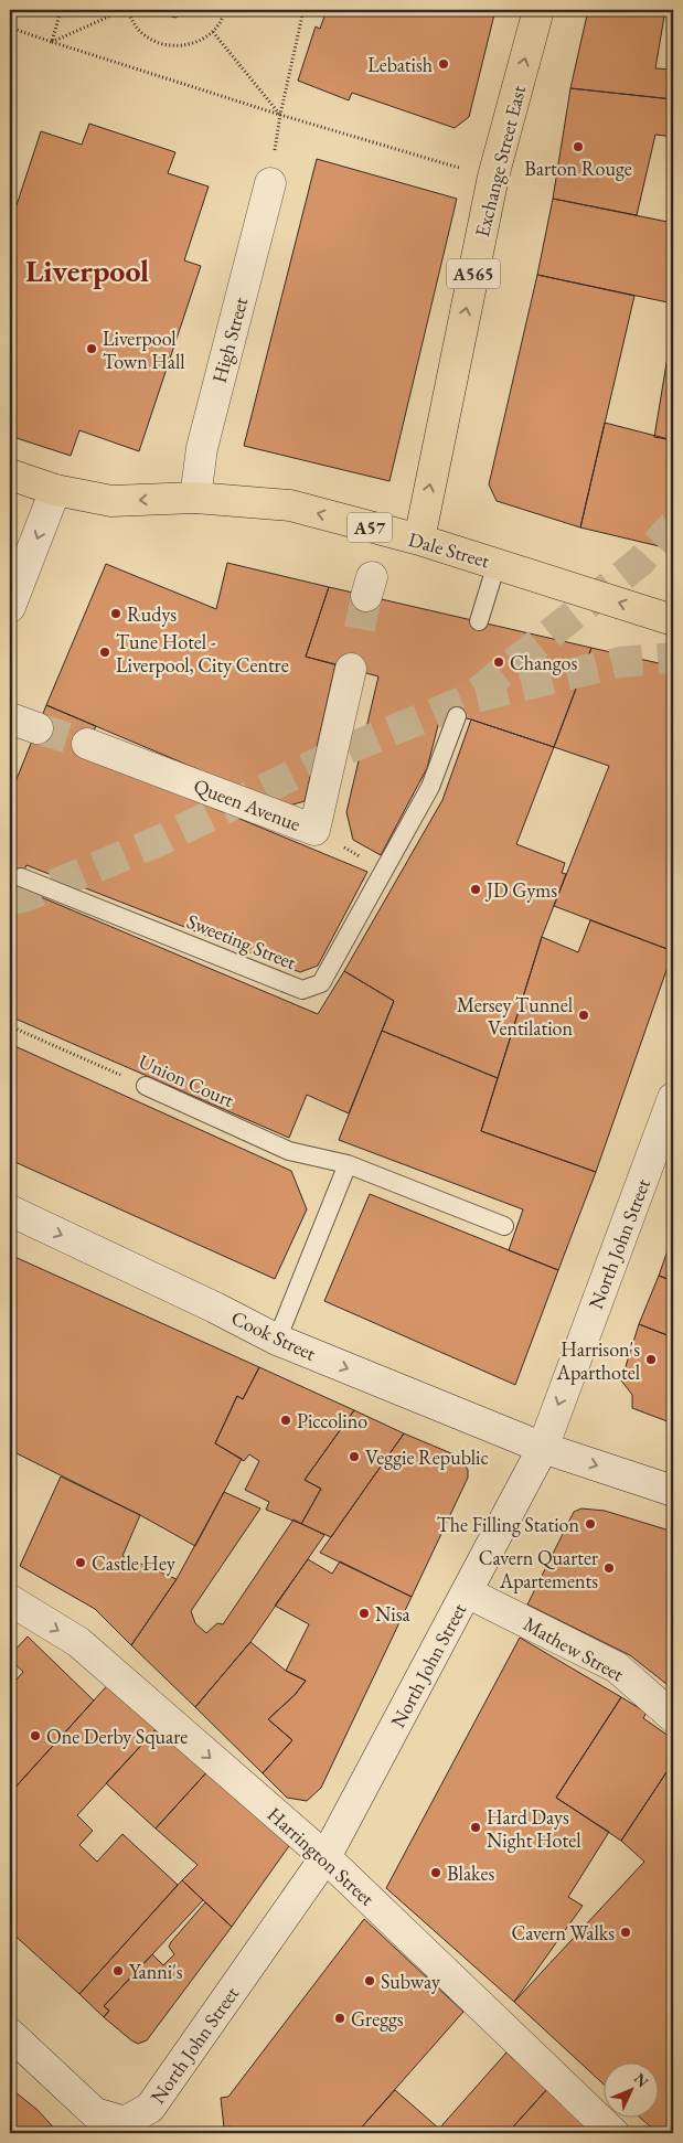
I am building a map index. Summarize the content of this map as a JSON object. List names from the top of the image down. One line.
{"streets":{"main road":["Exchange Street East","A565","A57","Dale Street"],"street":["High Street","Queen Avenue","North John Street","Cook Street","Mathew Street","Harrington Street"],"lane":["Sweeting Street","Union Court"]},"crossings":[["Exchange Street East","Dale Street"],["High Street","Dale Street"],["A57","Dale Street"],["North John Street","Cook Street"],["North John Street","Mathew Street"],["North John Street","Harrington Street"]],"one_way":["Exchange Street East","Dale Street","Cook Street","Harrington Street"],"districts":["Liverpool"],"places":["Lebatish","Barton Rouge","Liverpool Town Hall","Rudys","Tune Hotel - Liverpool, City Centre","Changos","JD Gyms","Mersey Tunnel Ventilation","Harrison's Aparthotel","Piccolino","Veggie Republic","The Filling Station","Castle Hey","Cavern Quarter Apartements","Nisa","One Derby Square","Hard Days Night Hotel","Blakes","Cavern Walks","Yanni's","Subway","Greggs"],"north":"top right"}
